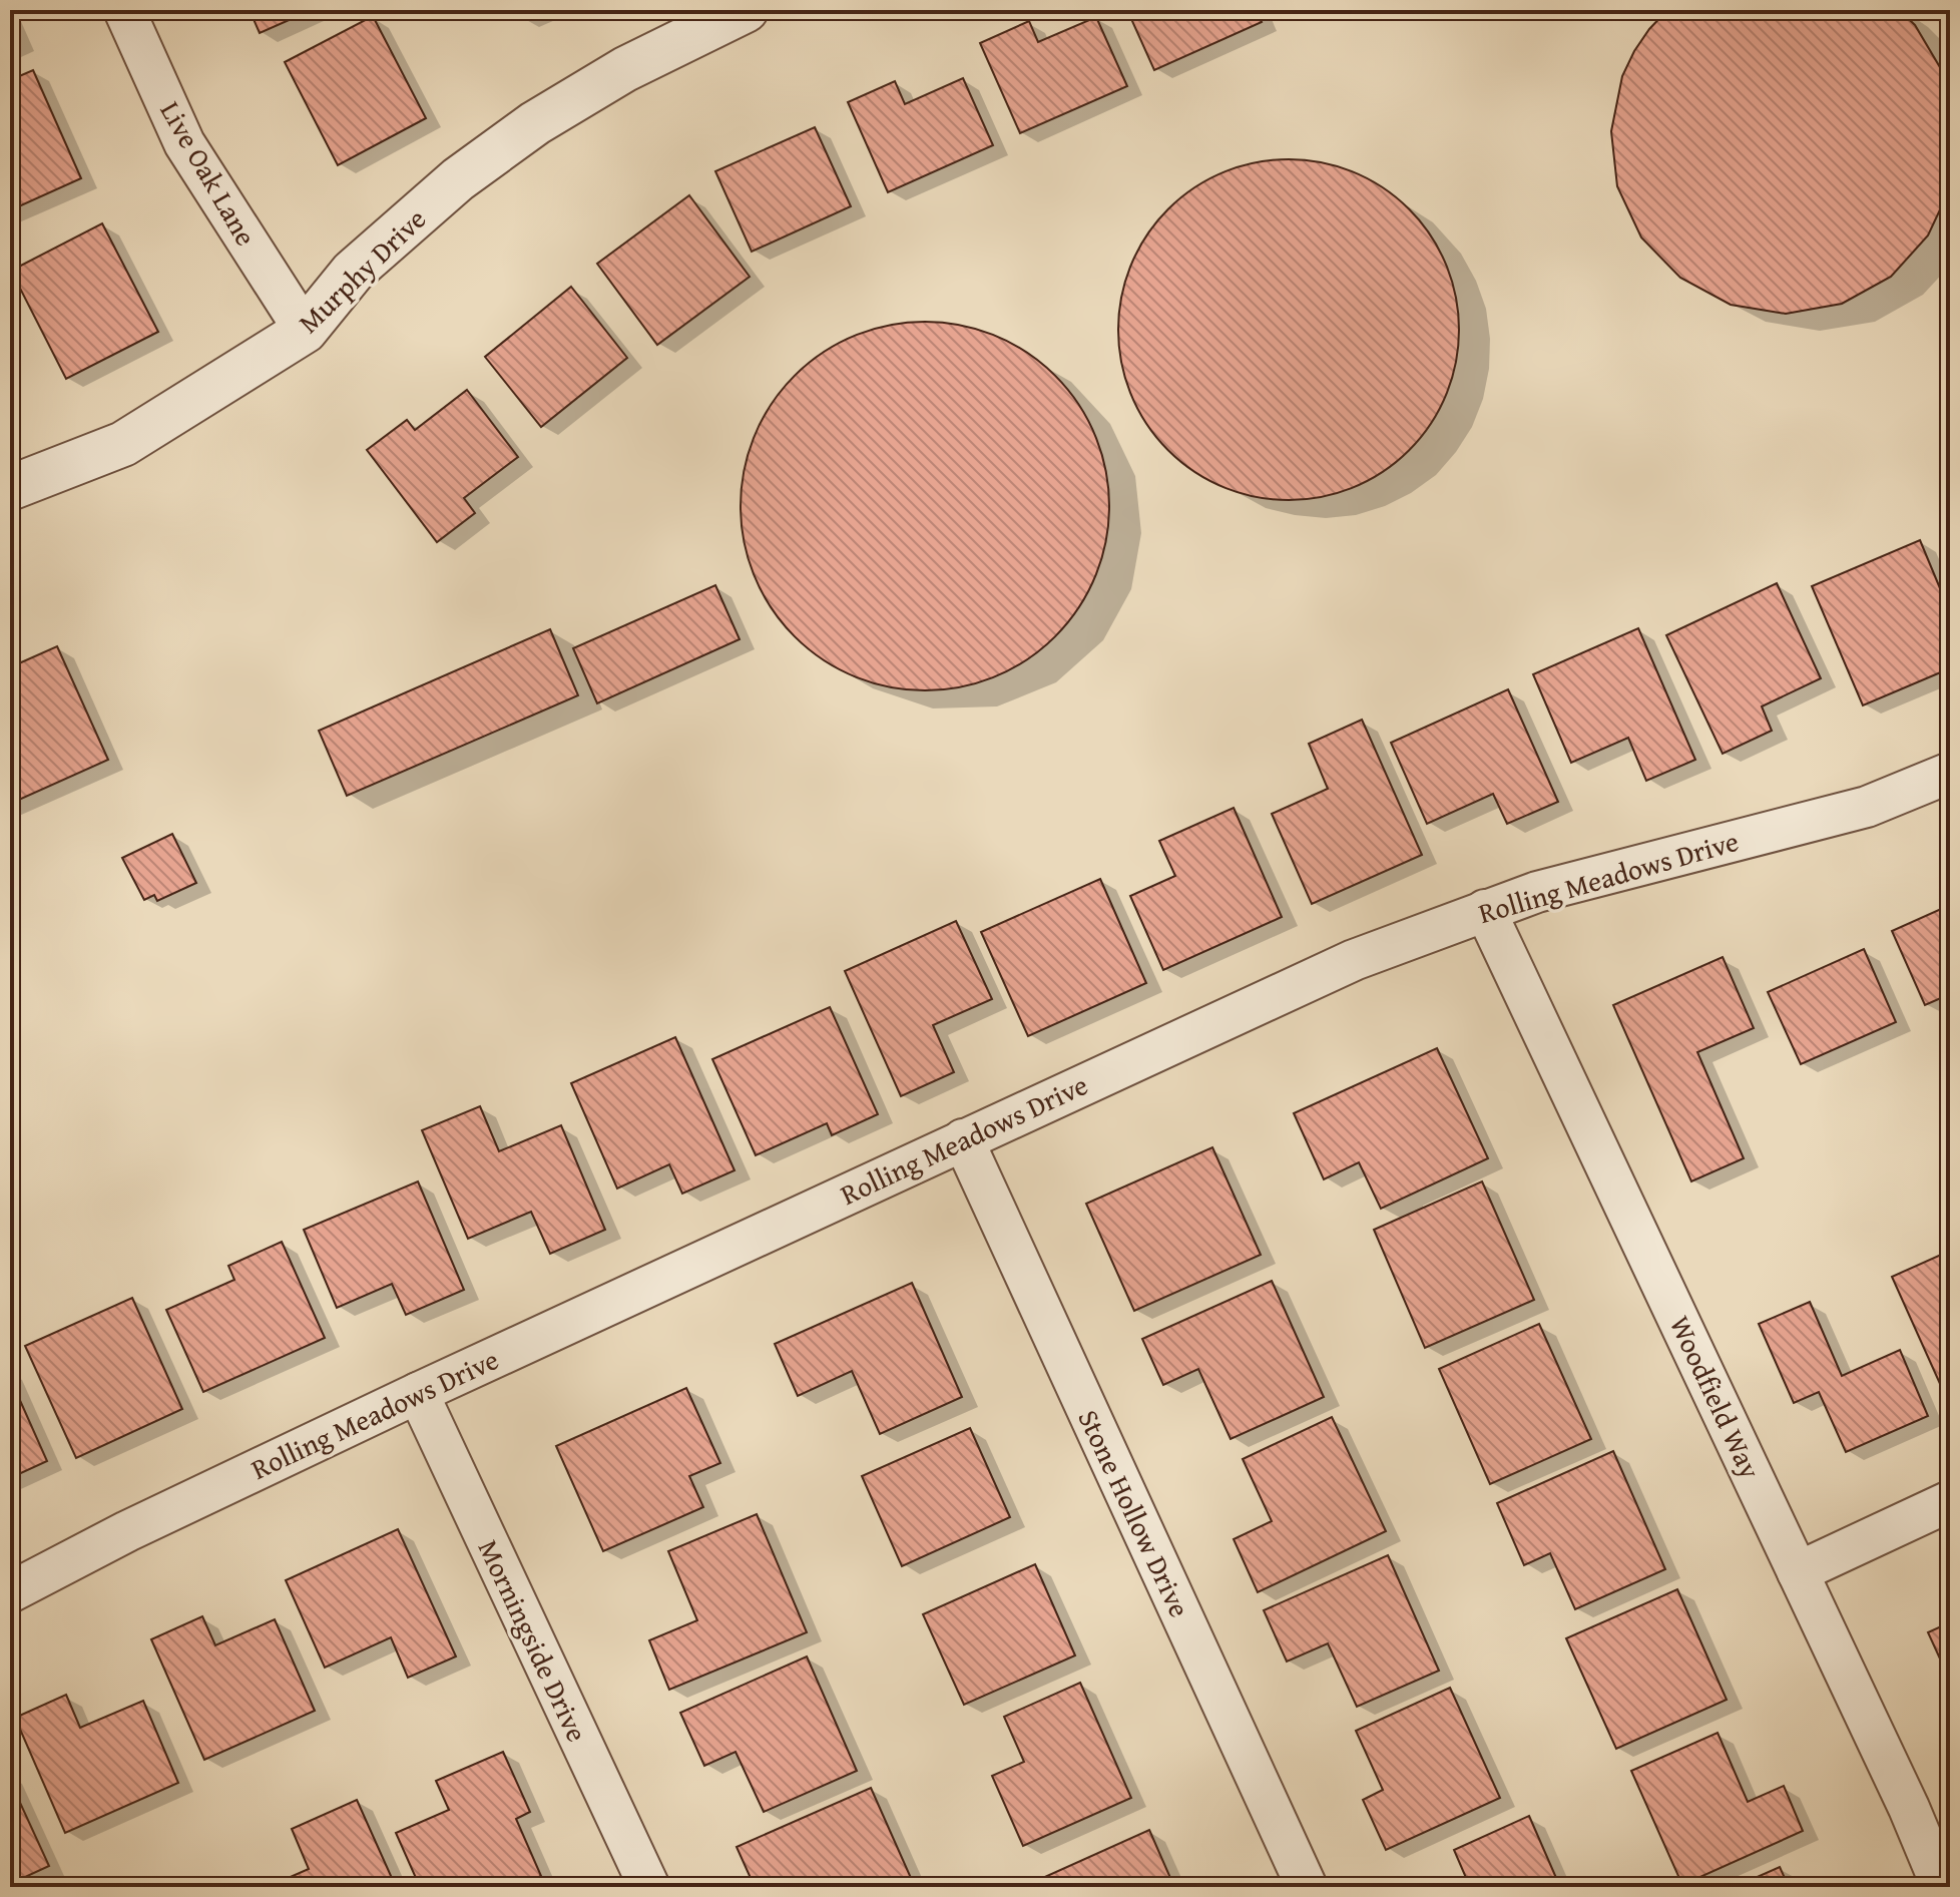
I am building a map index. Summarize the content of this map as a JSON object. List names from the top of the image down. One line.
{"streets":{"street":["Live Oak Lane","Murphy Drive","Rolling Meadows Drive","Woodfield Way","Stone Hollow Drive","Morningside Drive"]},"crossings":[["Live Oak Lane","Murphy Drive"],["Rolling Meadows Drive","Woodfield Way"],["Rolling Meadows Drive","Stone Hollow Drive"],["Rolling Meadows Drive","Morningside Drive"]]}
